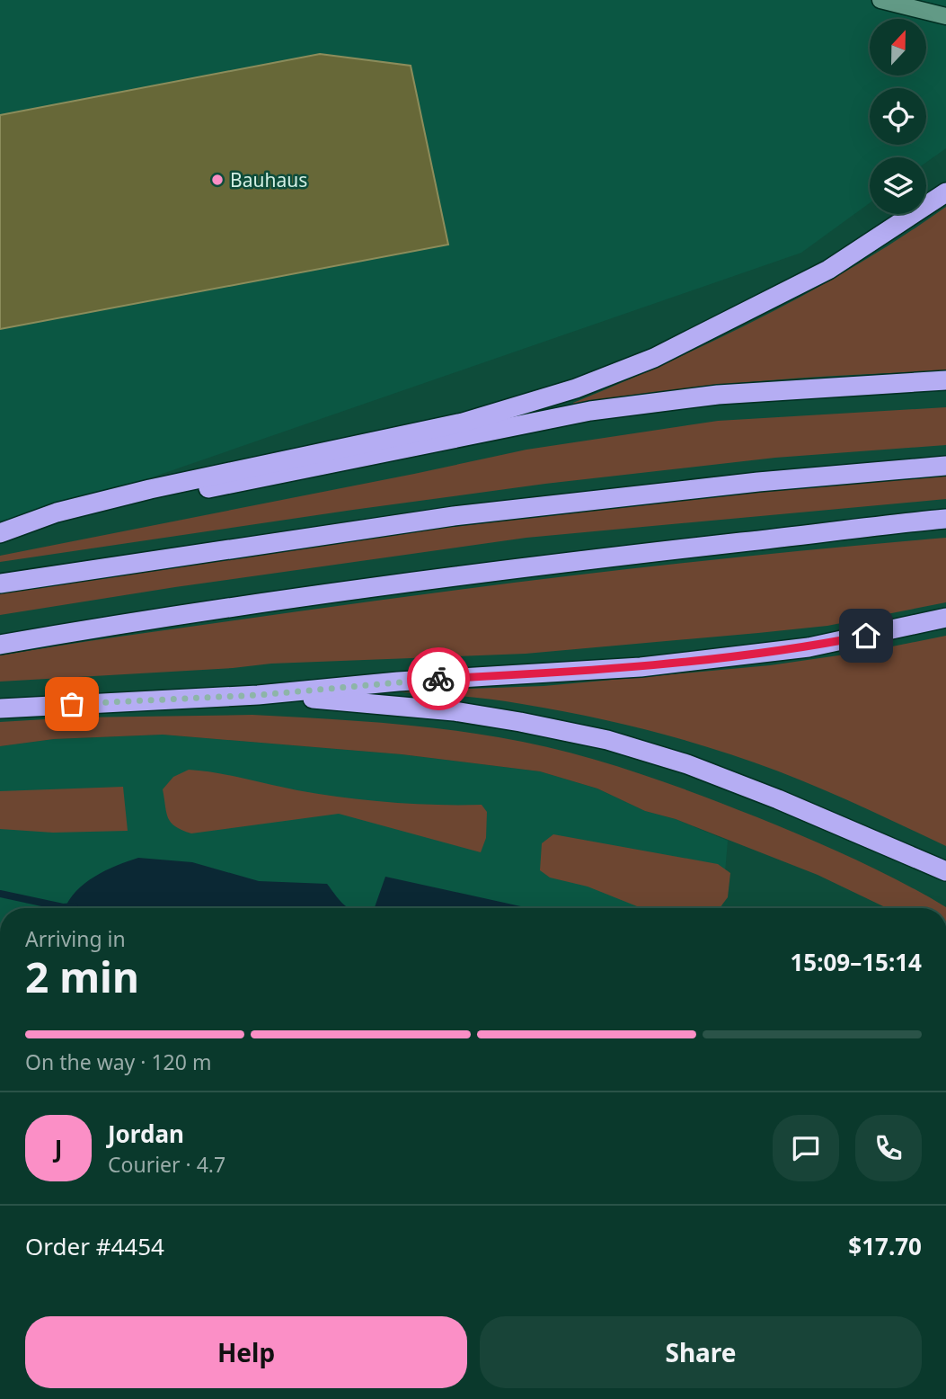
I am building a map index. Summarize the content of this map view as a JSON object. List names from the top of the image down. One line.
{"places":["Bauhaus"],"north":"top","page":{"heading":["2 min","Arriving in","15:09–15:14"],"panel":["Jordan","Courier · 4.7","Order #4454","$17.70"],"bar":"On the way · 120 m","round":"J","buttons":["Help","Share"]}}
